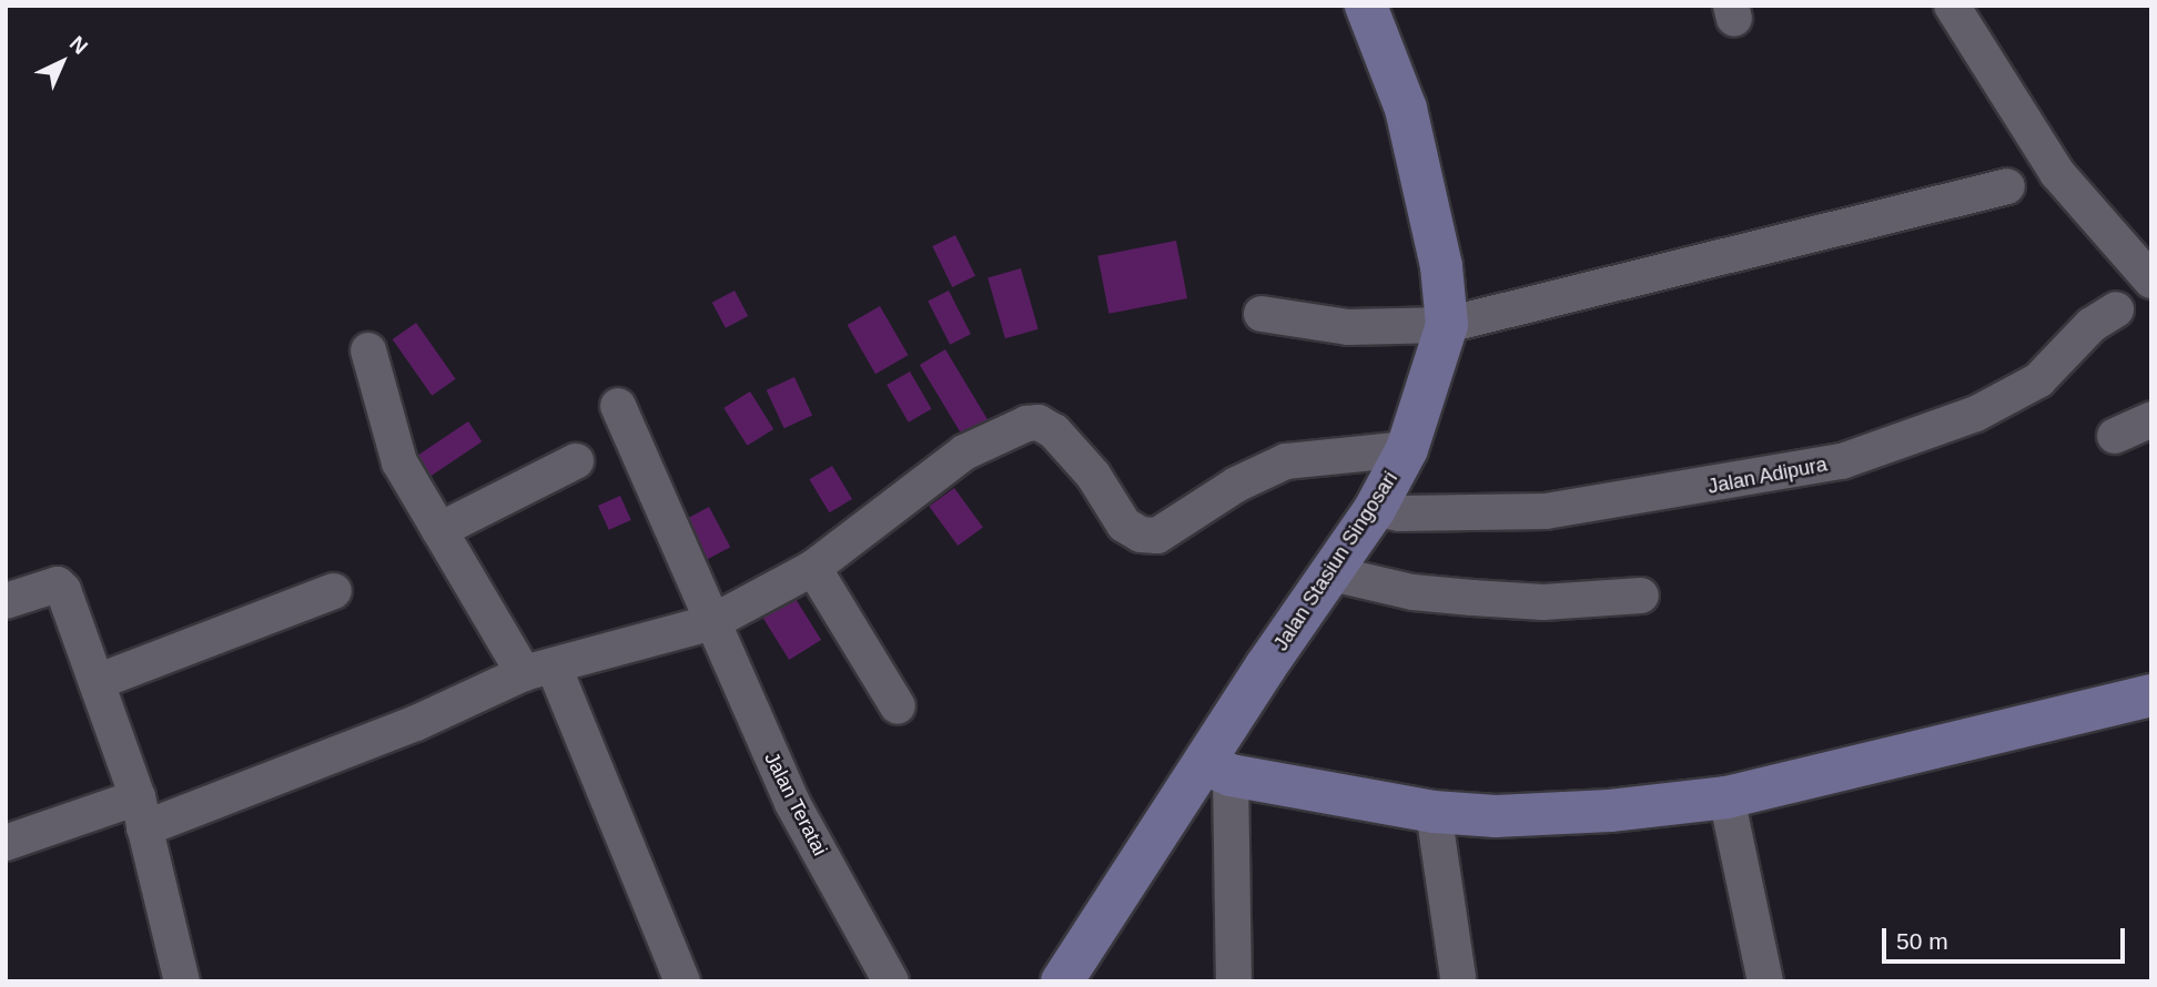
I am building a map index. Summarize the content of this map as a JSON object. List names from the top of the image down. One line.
{"streets":{"street":["Jalan Adipura","Jalan Stasiun Singosari","Jalan Teratai"]},"crossings":[["Jalan Adipura","Jalan Stasiun Singosari"]],"scale_bar":"50 m","north":"top right"}
